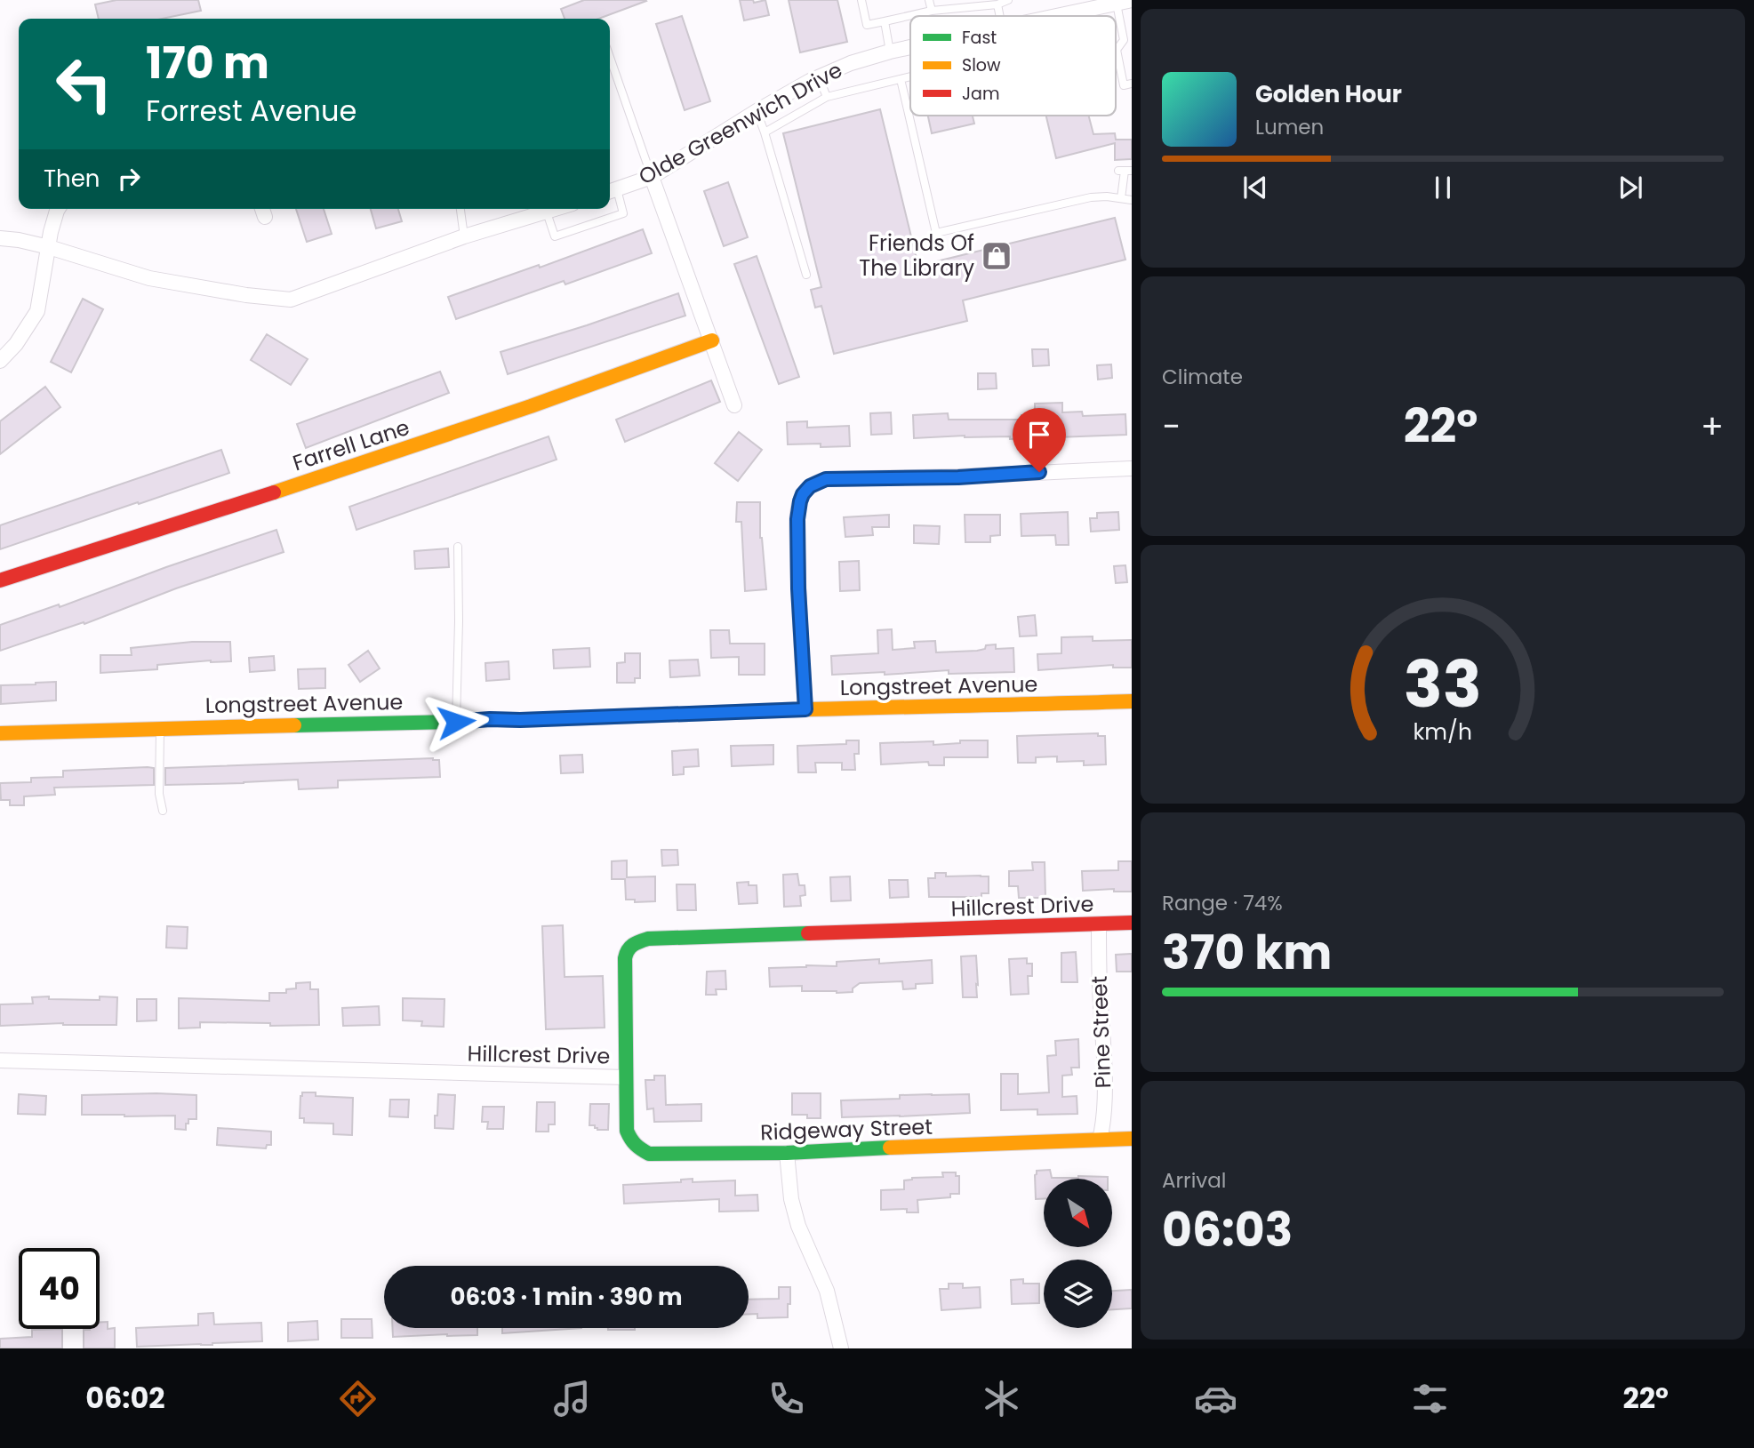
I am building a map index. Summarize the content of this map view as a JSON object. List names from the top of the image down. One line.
{"streets":{"street":["Olde Greenwich Drive","Farrell Lane","Longstreet Avenue","Hillcrest Drive","Pine Street","Ridgeway Street"]},"crossings":[["Hillcrest Drive","Pine Street"],["Hillcrest Drive","Ridgeway Street"],["Pine Street","Ridgeway Street"]],"places":{"shop":["Friends Of The Library"]},"legend":["Fast","Slow","Jam"],"north":"bottom right","page":{"turn":["170 m","Forrest Avenue"],"song":["Golden Hour","Lumen"],"then":"Then","tile":["Climate",["Range · 74%","370 km"],["Arrival","06:03"]],"heat":["−","22°","+"],"limit":"40","trip":"06:03 · 1 min · 390 m","tabs":["06:02","22°"],"gauge":["33","km/h"]}}
